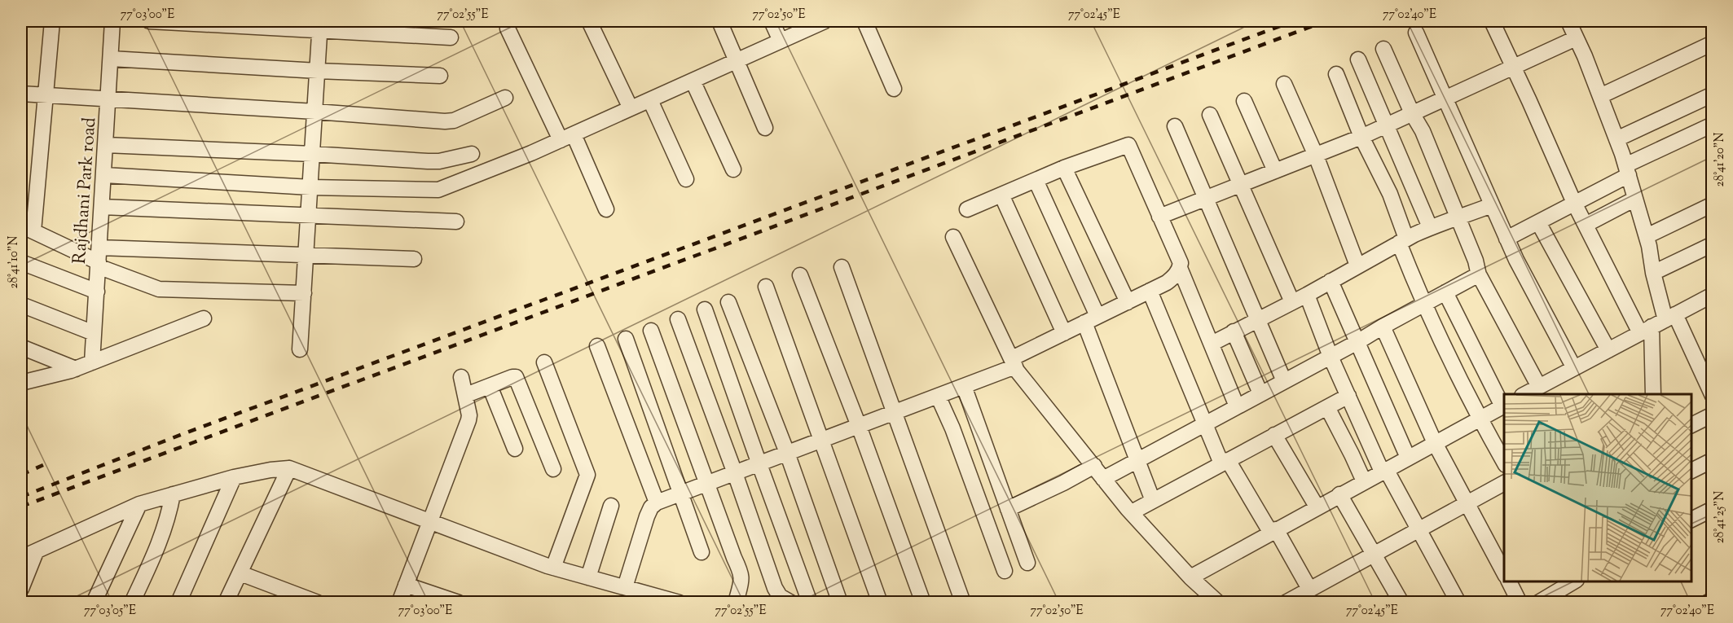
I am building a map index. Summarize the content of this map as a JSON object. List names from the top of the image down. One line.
{"streets":{"street":["Rajdhani Park road"]},"coordinates":["77°03'00\"E","77°02'55\"E","77°02'50\"E","77°02'45\"E","77°02'40\"E","28°41'20\"N","28°41'10\"N","28°41'25\"N","77°03'05\"E"]}
